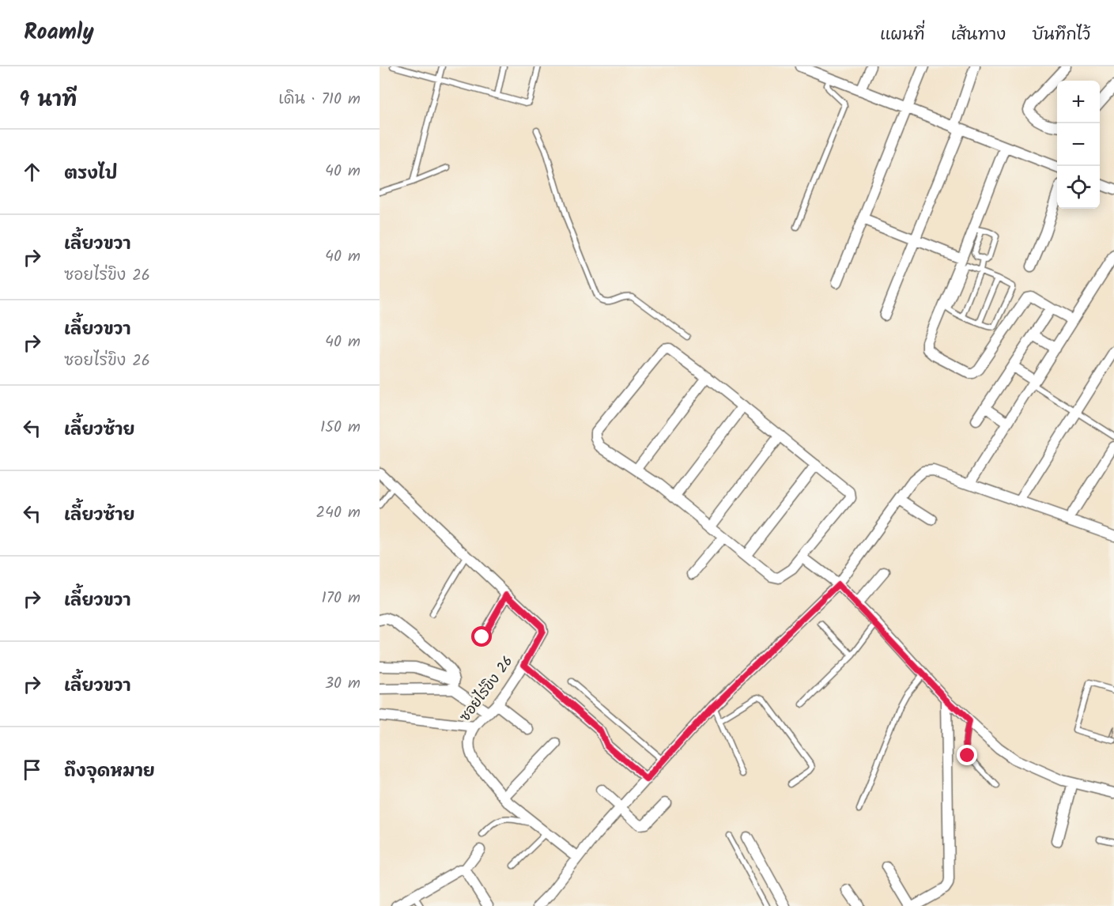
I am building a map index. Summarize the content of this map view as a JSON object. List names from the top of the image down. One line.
{"streets":{"street":["ซอยไร่ขิง 26"]},"page":{"header":"Roamly","nav":["แผนที่","เส้นทาง","บันทึกไว้"],"heading":["9 นาที","เดิน · 710 m"],"map_buttons":["+","−"],"list":[["ตรงไป","40 m"],["เลี้ยวขวา","ซอยไร่ขิง 26","40 m"],["เลี้ยวขวา","ซอยไร่ขิง 26","40 m"],["เลี้ยวซ้าย","150 m"],["เลี้ยวซ้าย","240 m"],["เลี้ยวขวา","170 m"],["เลี้ยวขวา","30 m"],"ถึงจุดหมาย"]}}
